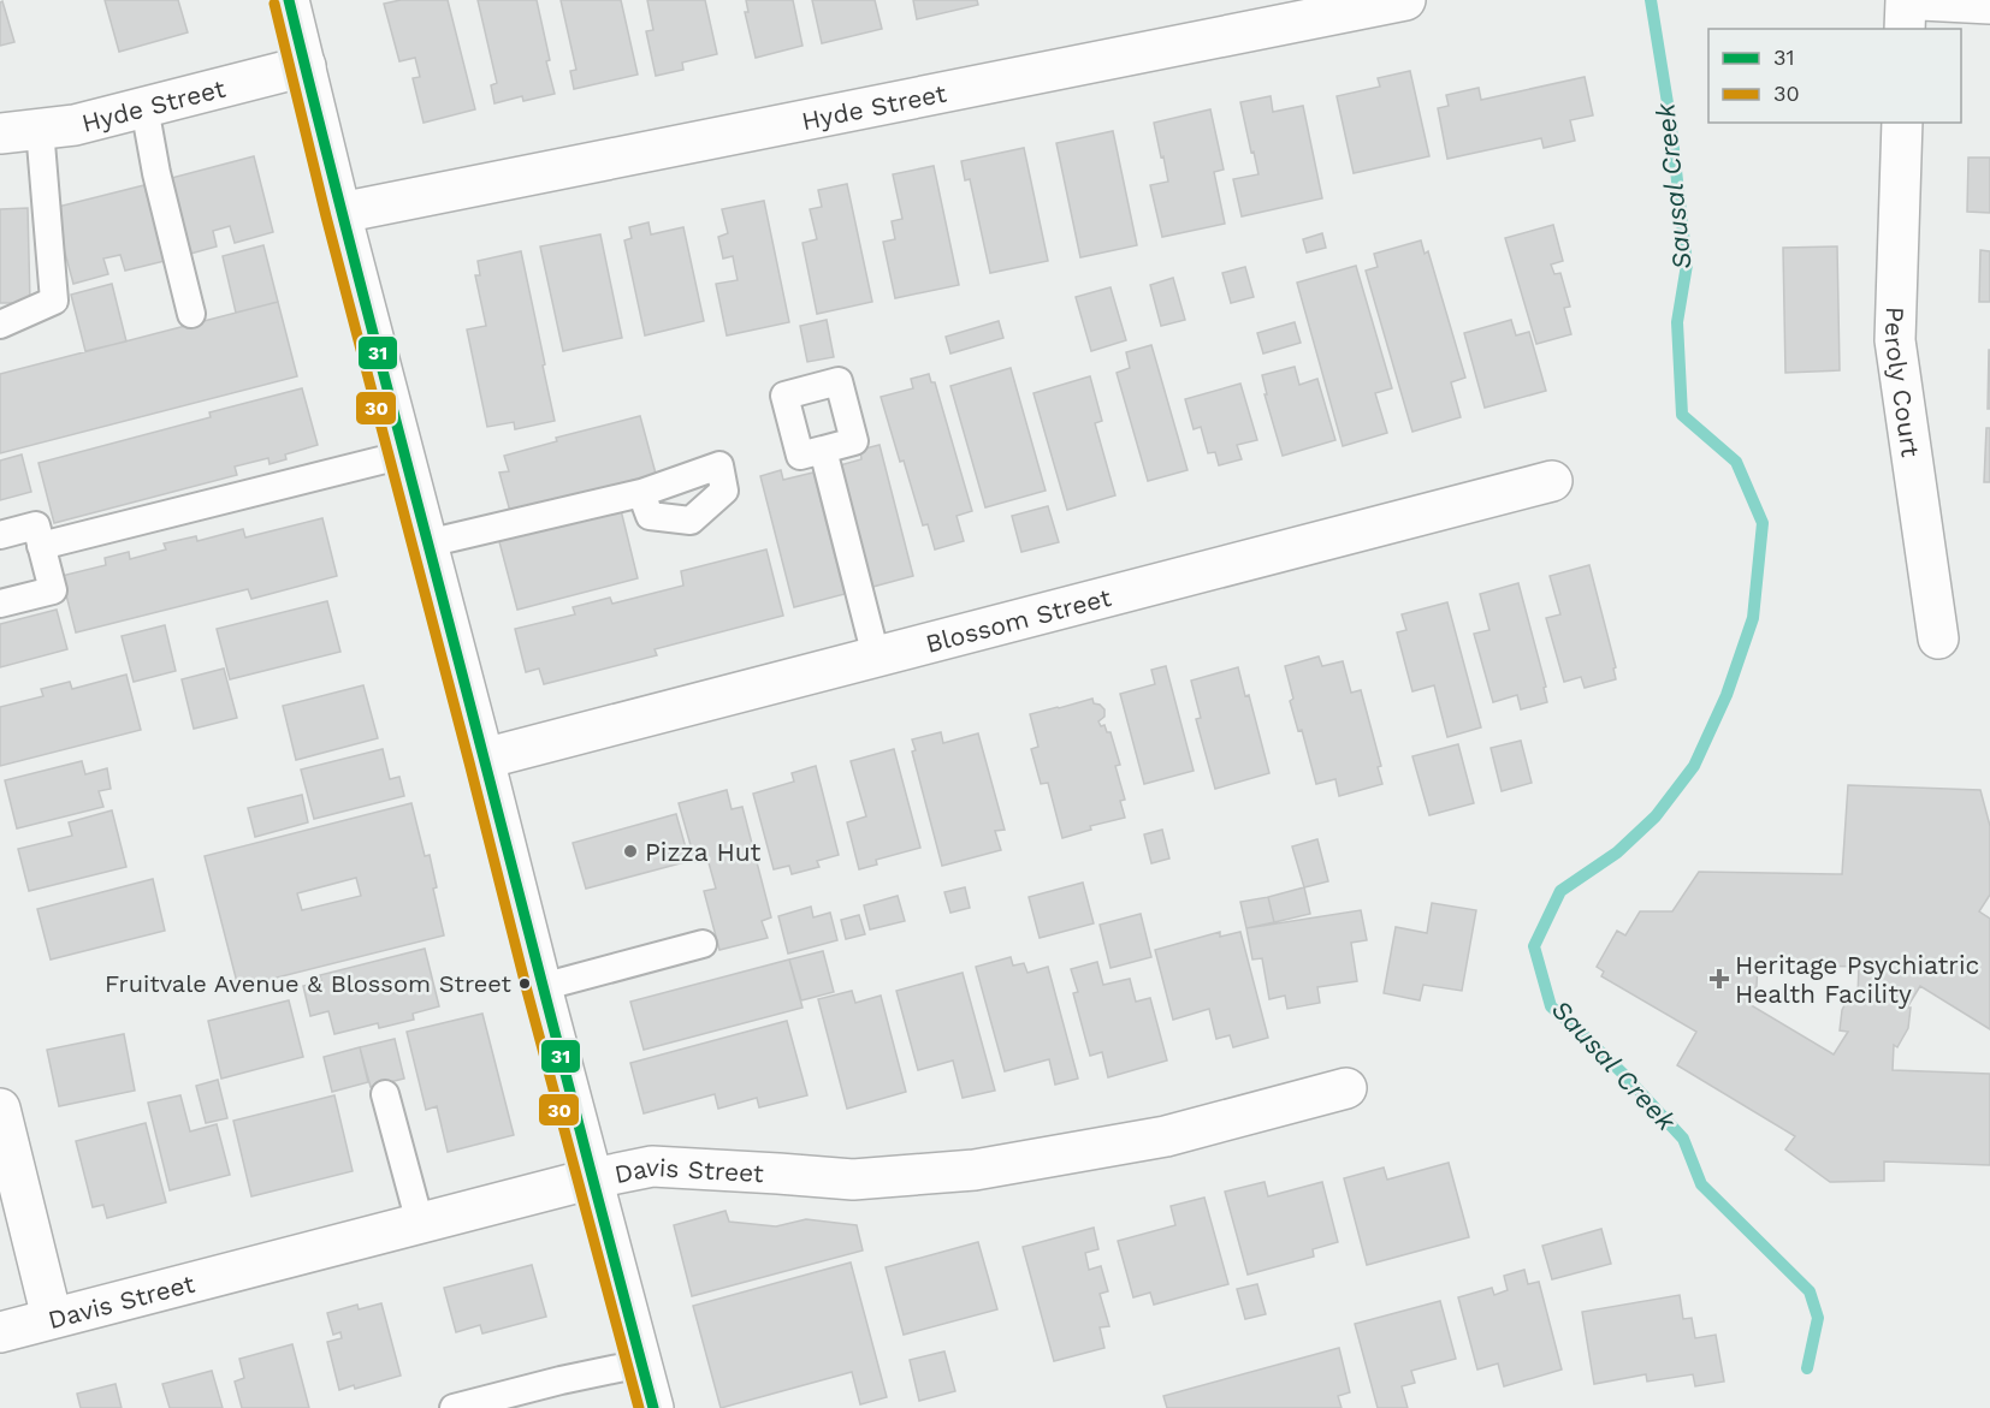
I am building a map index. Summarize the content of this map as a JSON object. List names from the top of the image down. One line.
{"streets":{"street":["Hyde Street","Peroly Court","Blossom Street","Davis Street"]},"water":["Sausal Creek"],"places":{"other":["Pizza Hut","Fruitvale Avenue & Blossom Street"],"health":["Heritage Psychiatric Health Facility"]},"lines":["transit line 31","transit line 30"],"legend":["31","30"]}
